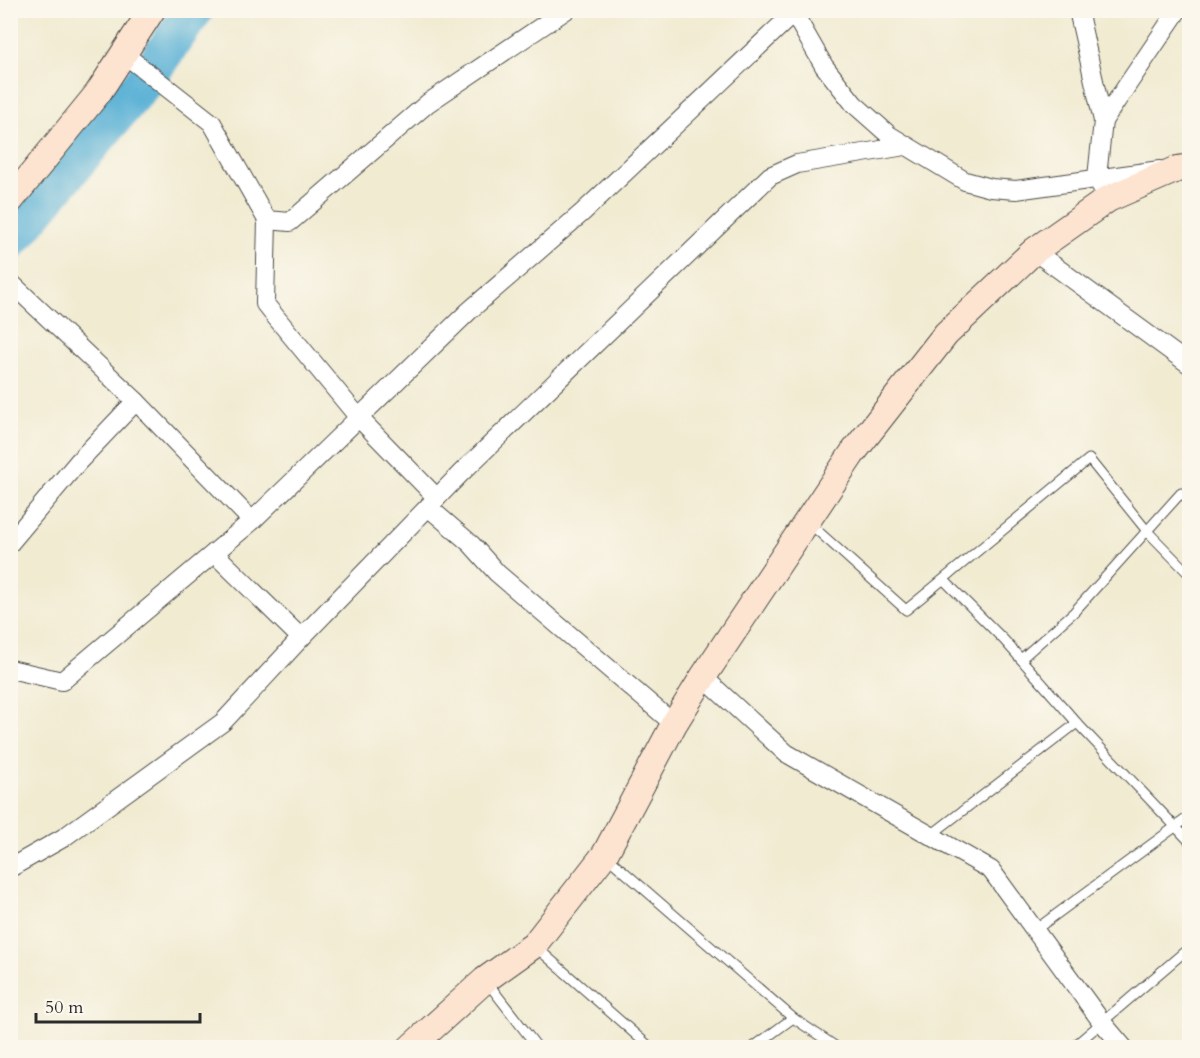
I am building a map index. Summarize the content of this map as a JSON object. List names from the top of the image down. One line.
{"scale_bar":"50 m"}
